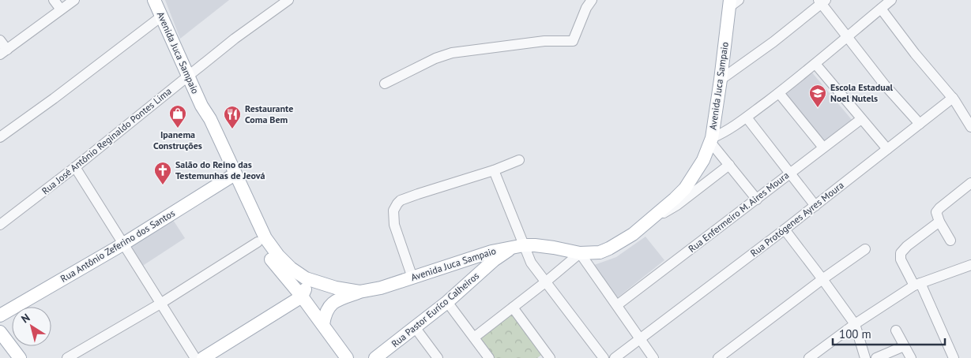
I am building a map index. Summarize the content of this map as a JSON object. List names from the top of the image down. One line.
{"streets":{"main road":["Avenida Juca Sampaio","Rua Antônio Zeferino dos Santos","Rua Pastor Euríco Calheiros"],"street":["Rua José Antônio Reginaldo Pontes Lima","Rua Enfermeiro M. Aires Moura","Rua Protógenes Ayres Moura"]},"crossings":[["Avenida Juca Sampaio","Rua José Antônio Reginaldo Pontes Lima"],["Avenida Juca Sampaio","Rua Antônio Zeferino dos Santos"],["Avenida Juca Sampaio","Rua Pastor Euríco Calheiros"]],"places":{"school or university":["Escola Estadual Noel Nutels"],"shop":["Ipanema Construções"],"restaurant":["Restaurante Coma Bem"],"church":["Salão do Reino das Testemunhas de Jeová"]},"scale_bar":"100 m","north":"top left"}
